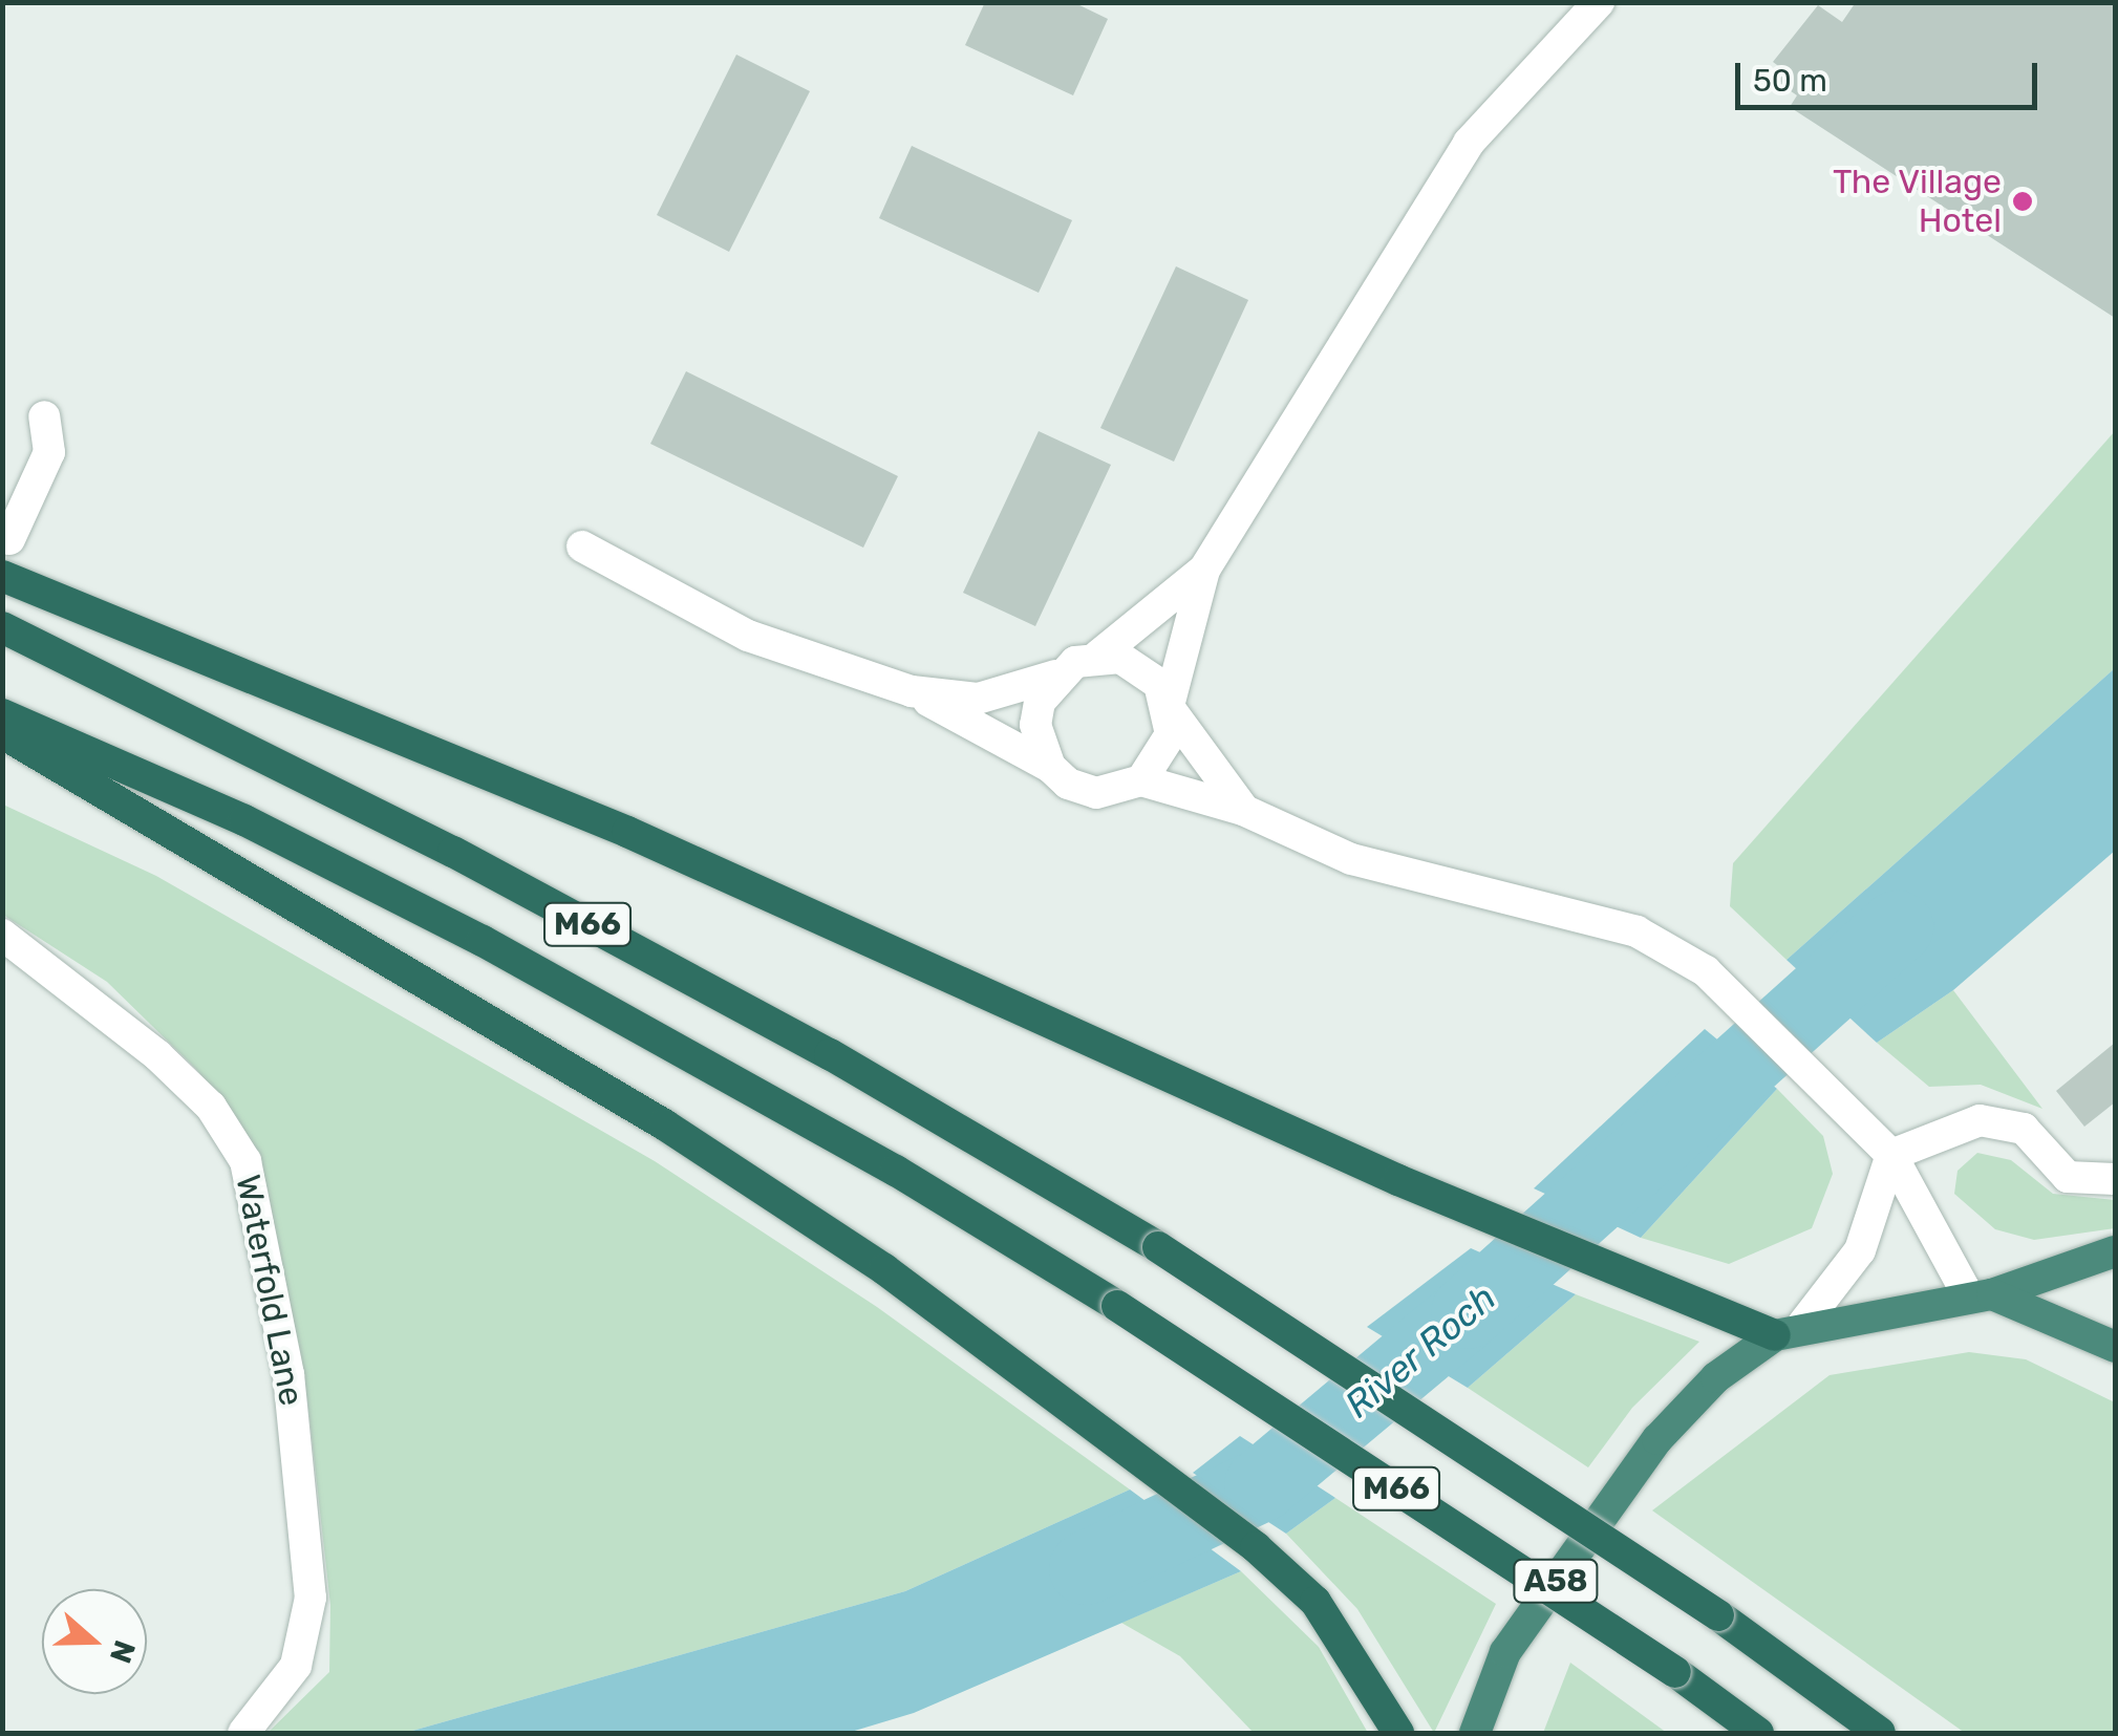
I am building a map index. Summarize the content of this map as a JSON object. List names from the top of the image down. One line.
{"streets":{"highway":["M66","A58"],"street":["Waterfold Lane"]},"water":["River Roch"],"places":["The Village Hotel"],"scale_bar":"50 m","north":"right"}
